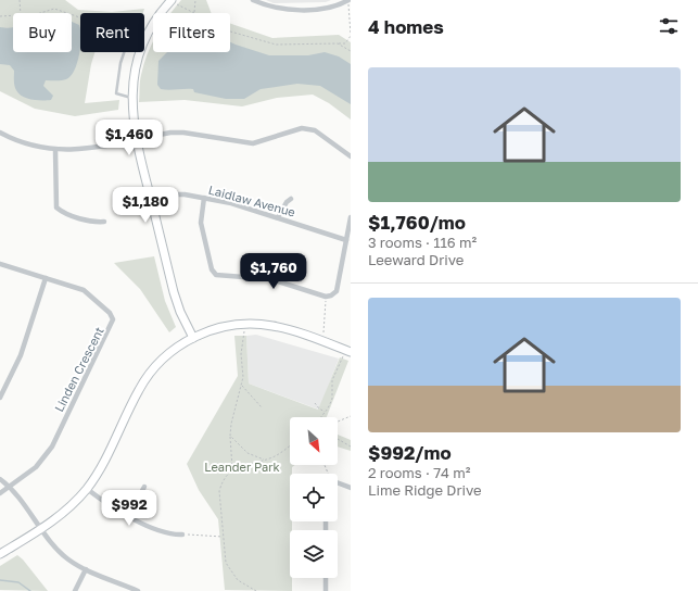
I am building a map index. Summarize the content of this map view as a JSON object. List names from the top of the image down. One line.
{"streets":{"street":["Laidlaw Avenue","Linden Crescent"]},"parks":["Leander Park"],"north":"bottom right","page":{"heading":"4 homes","chip":["Buy","Rent","Filters"],"list":[{"name":"$1,760/mo","note":"3 rooms · 116 m² · Leeward Drive"},{"name":"$992/mo","note":"2 rooms · 74 m² · Lime Ridge Drive"}],"price":["$1,460","$1,180","$1,760","$992"]}}
